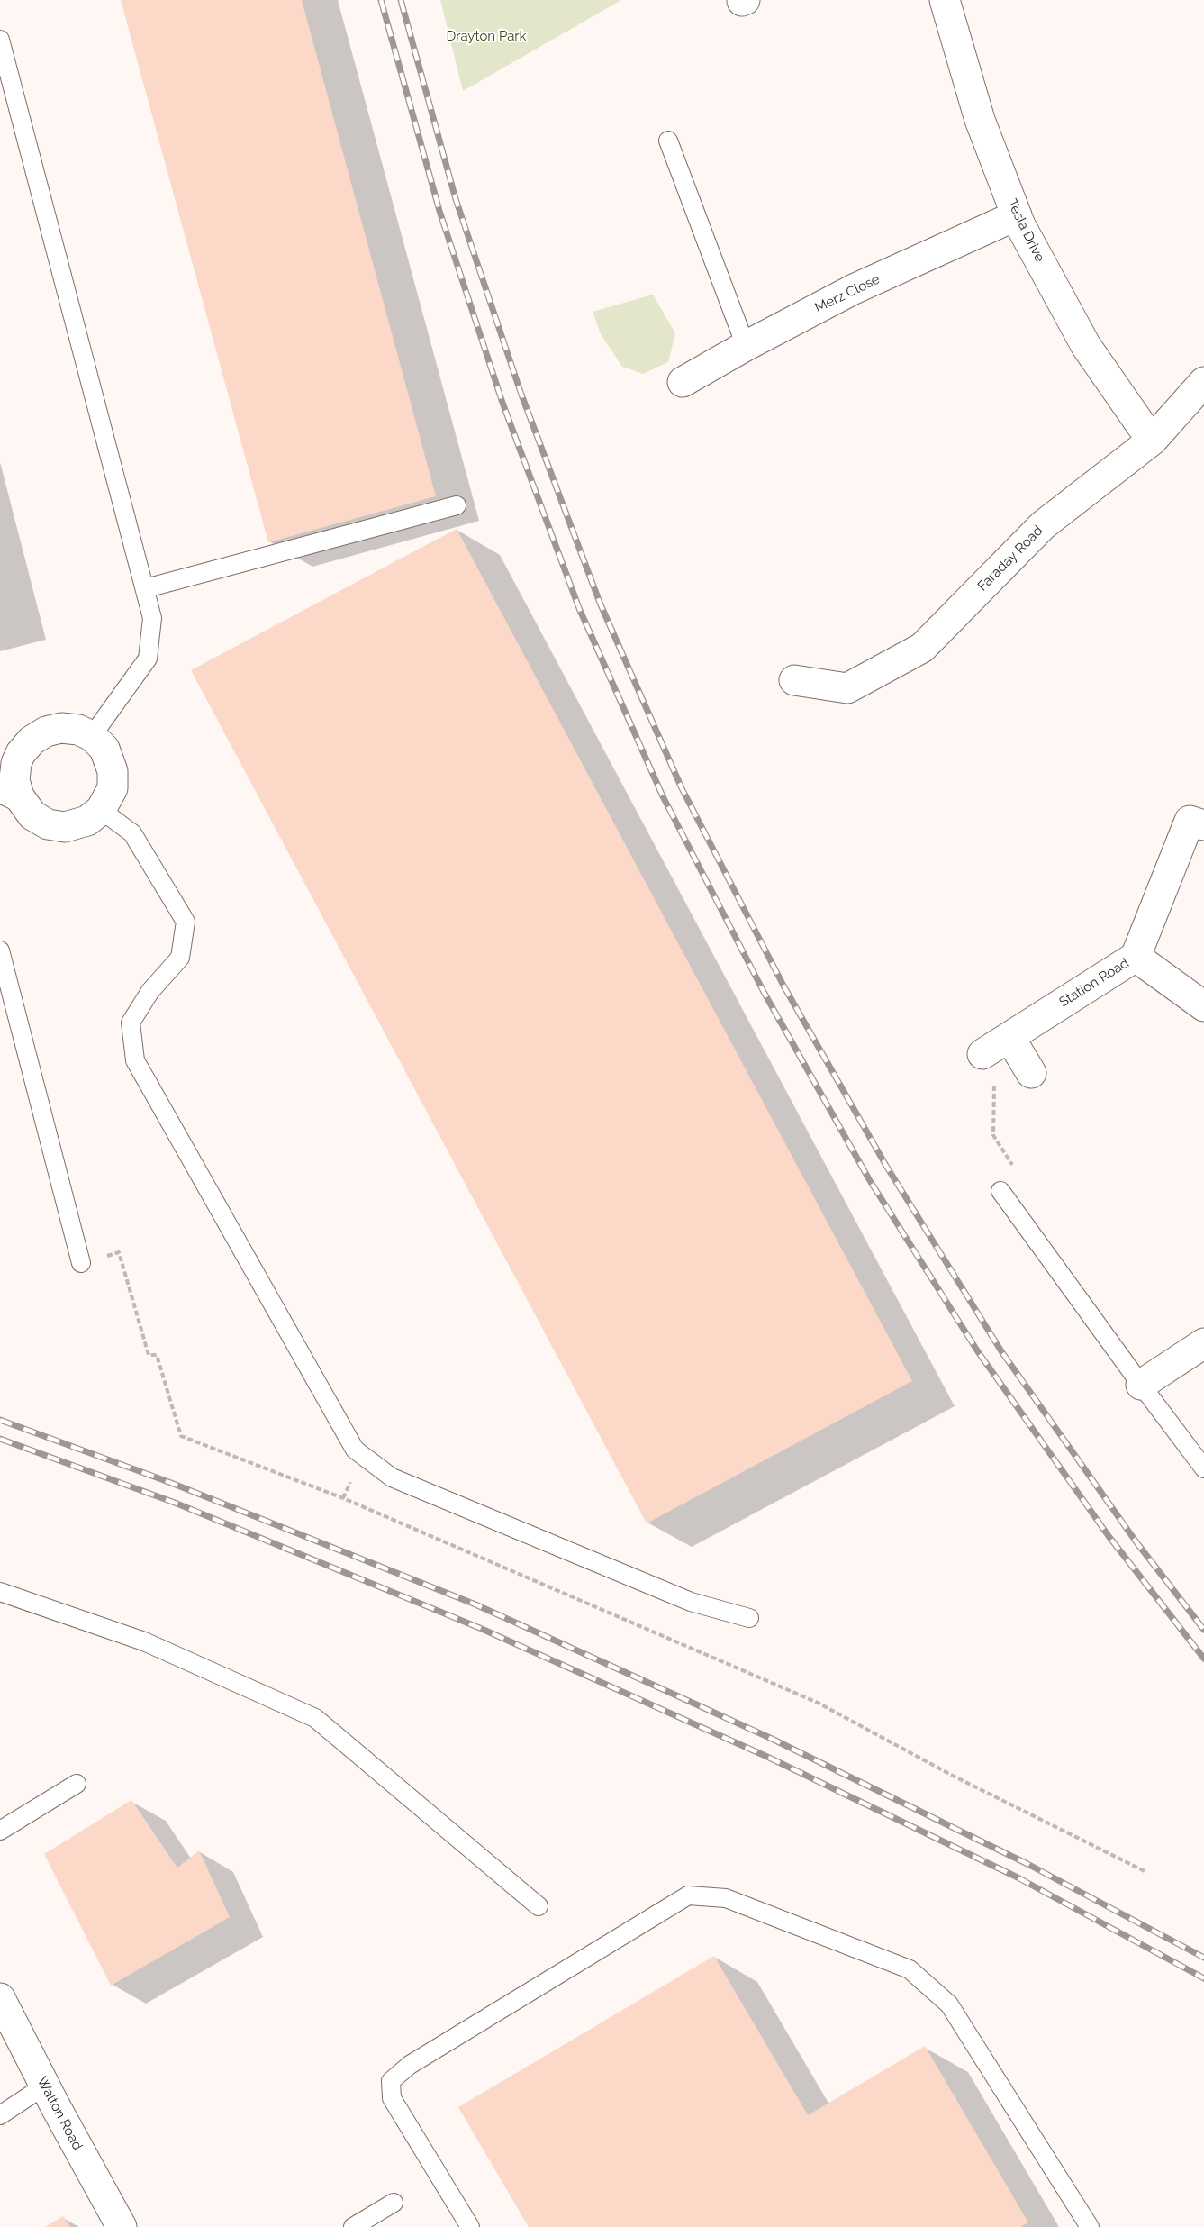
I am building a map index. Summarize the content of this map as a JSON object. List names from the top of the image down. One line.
{"streets":{"street":["Tesla Drive","Merz Close","Faraday Road","Station Road","Walton Road"]},"crossings":[["Tesla Drive","Merz Close"],["Tesla Drive","Faraday Road"]],"parks":["Drayton Park"]}
